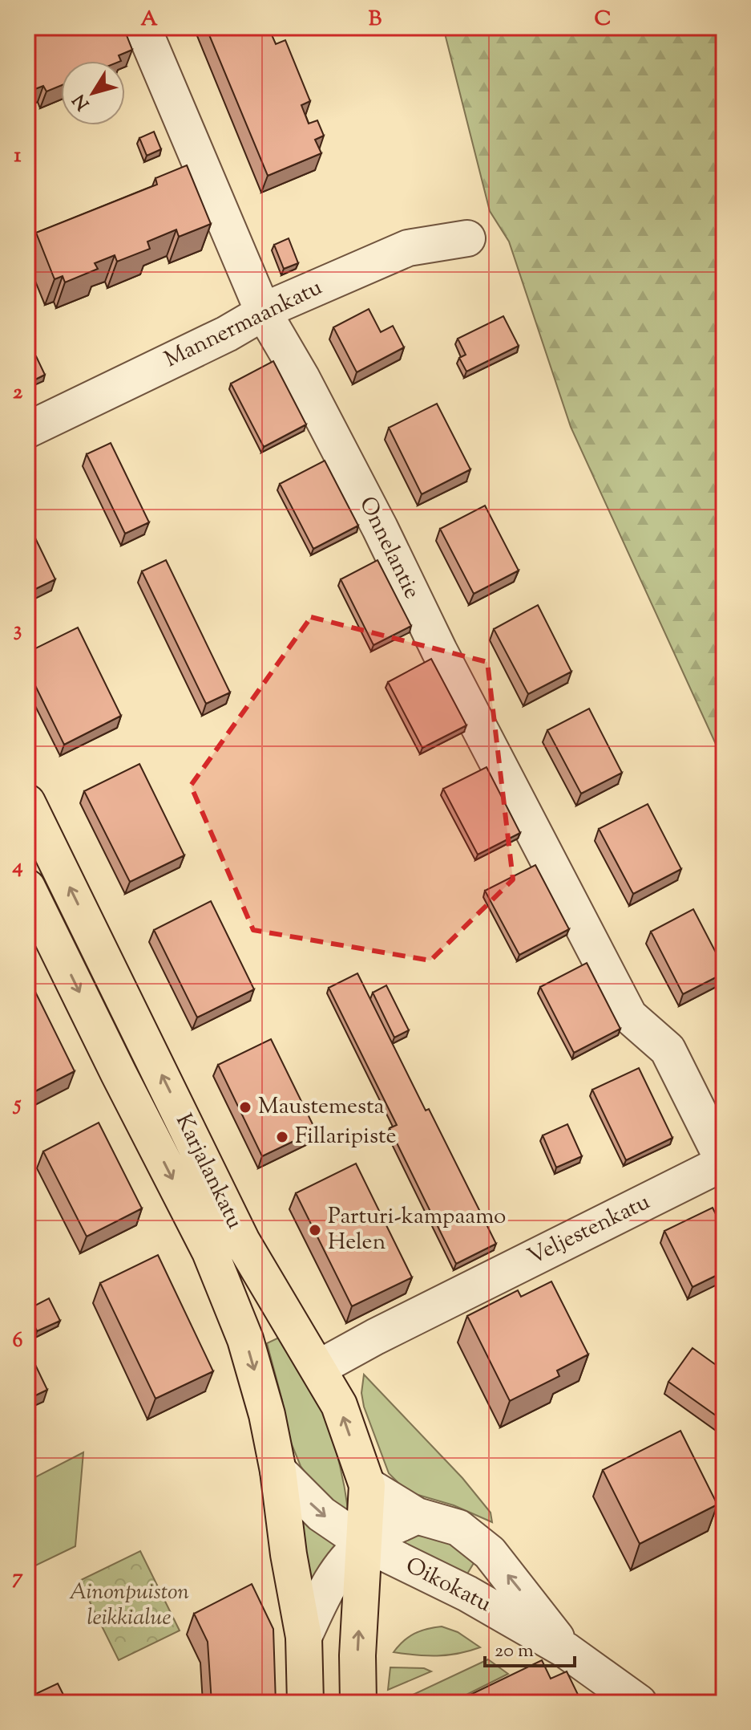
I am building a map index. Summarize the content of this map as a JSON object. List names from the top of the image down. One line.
{"streets":{"main road":["Karjalankatu"],"street":["Mannermaankatu","Onnelantie","Veljestenkatu","Oikokatu"]},"crossings":[["Mannermaankatu","Onnelantie"],["Onnelantie","Veljestenkatu"],["Karjalankatu","Veljestenkatu"],["Karjalankatu","Oikokatu"]],"parks":["Ainonpuiston leikkialue"],"places":["Maustemesta","Fillaripiste","Parturi-kampaamo Helen"],"scale_bar":"20 m","north":"bottom left","grid":{"columns":["A","B","C"],"rows":["1","2","3","4","5","6","7"]}}
